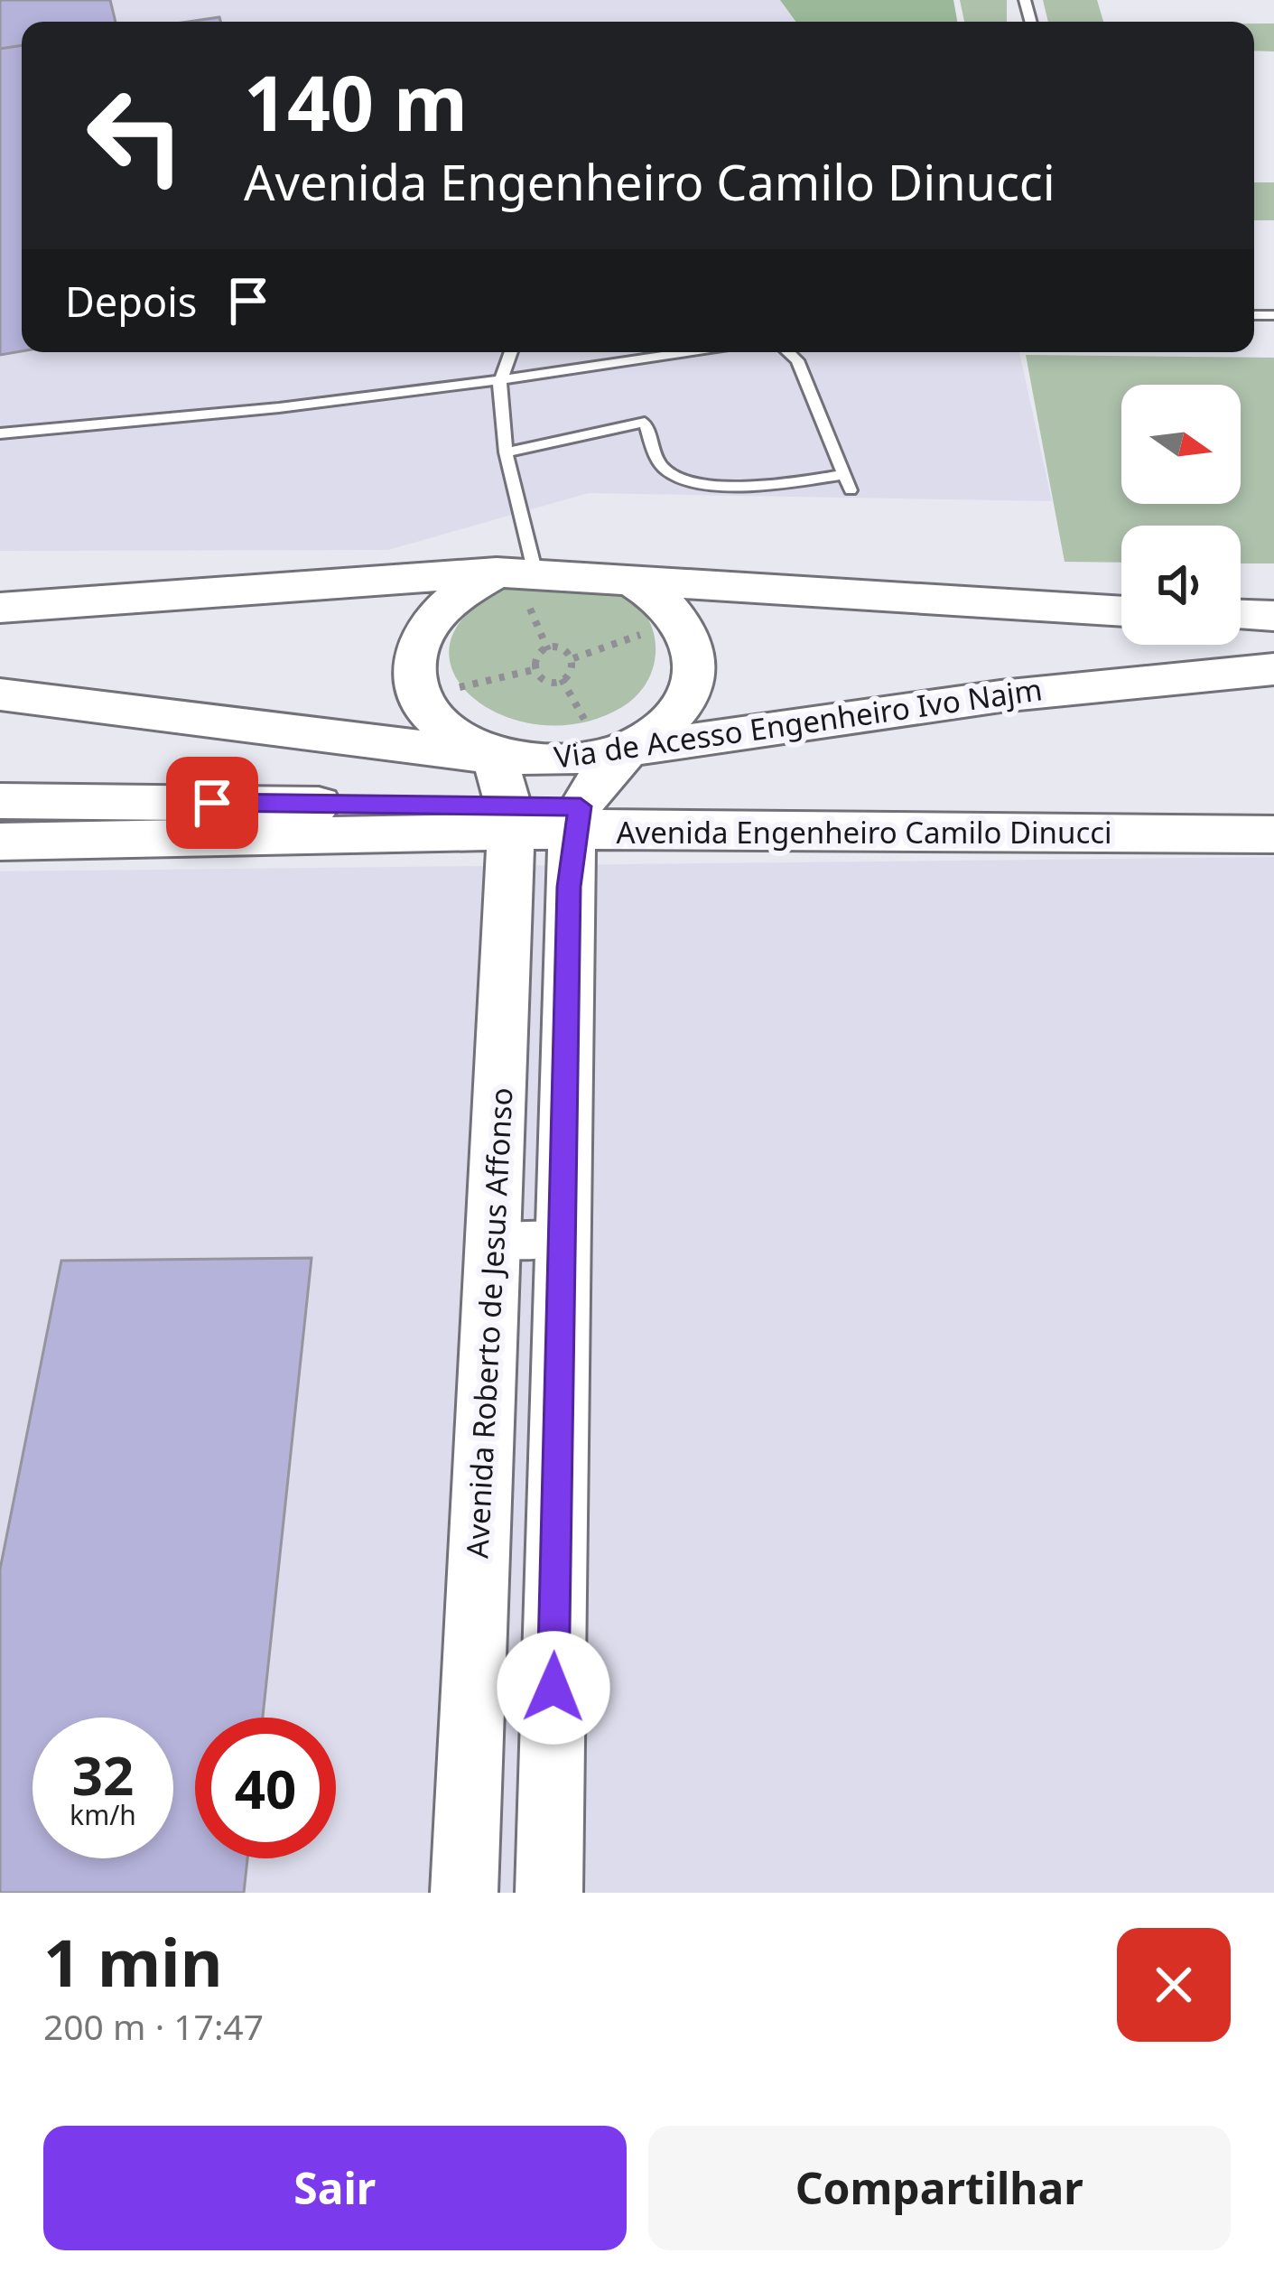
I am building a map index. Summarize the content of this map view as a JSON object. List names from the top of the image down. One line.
{"streets":{"street":["Via de Acesso Engenheiro Ivo Najm","Avenida Engenheiro Camilo Dinucci","Avenida Roberto de Jesus Affonso"]},"crossings":[["Via de Acesso Engenheiro Ivo Najm","Avenida Engenheiro Camilo Dinucci"],["Via de Acesso Engenheiro Ivo Najm","Avenida Roberto de Jesus Affonso"],["Avenida Engenheiro Camilo Dinucci","Avenida Roberto de Jesus Affonso"]],"north":"right","page":{"turn":["140 m","Avenida Engenheiro Camilo Dinucci"],"then":"Depois","speed":"32 km/h","limit":"40","heading":["1 min","200 m · 17:47"],"buttons":["Sair","Compartilhar"]}}
